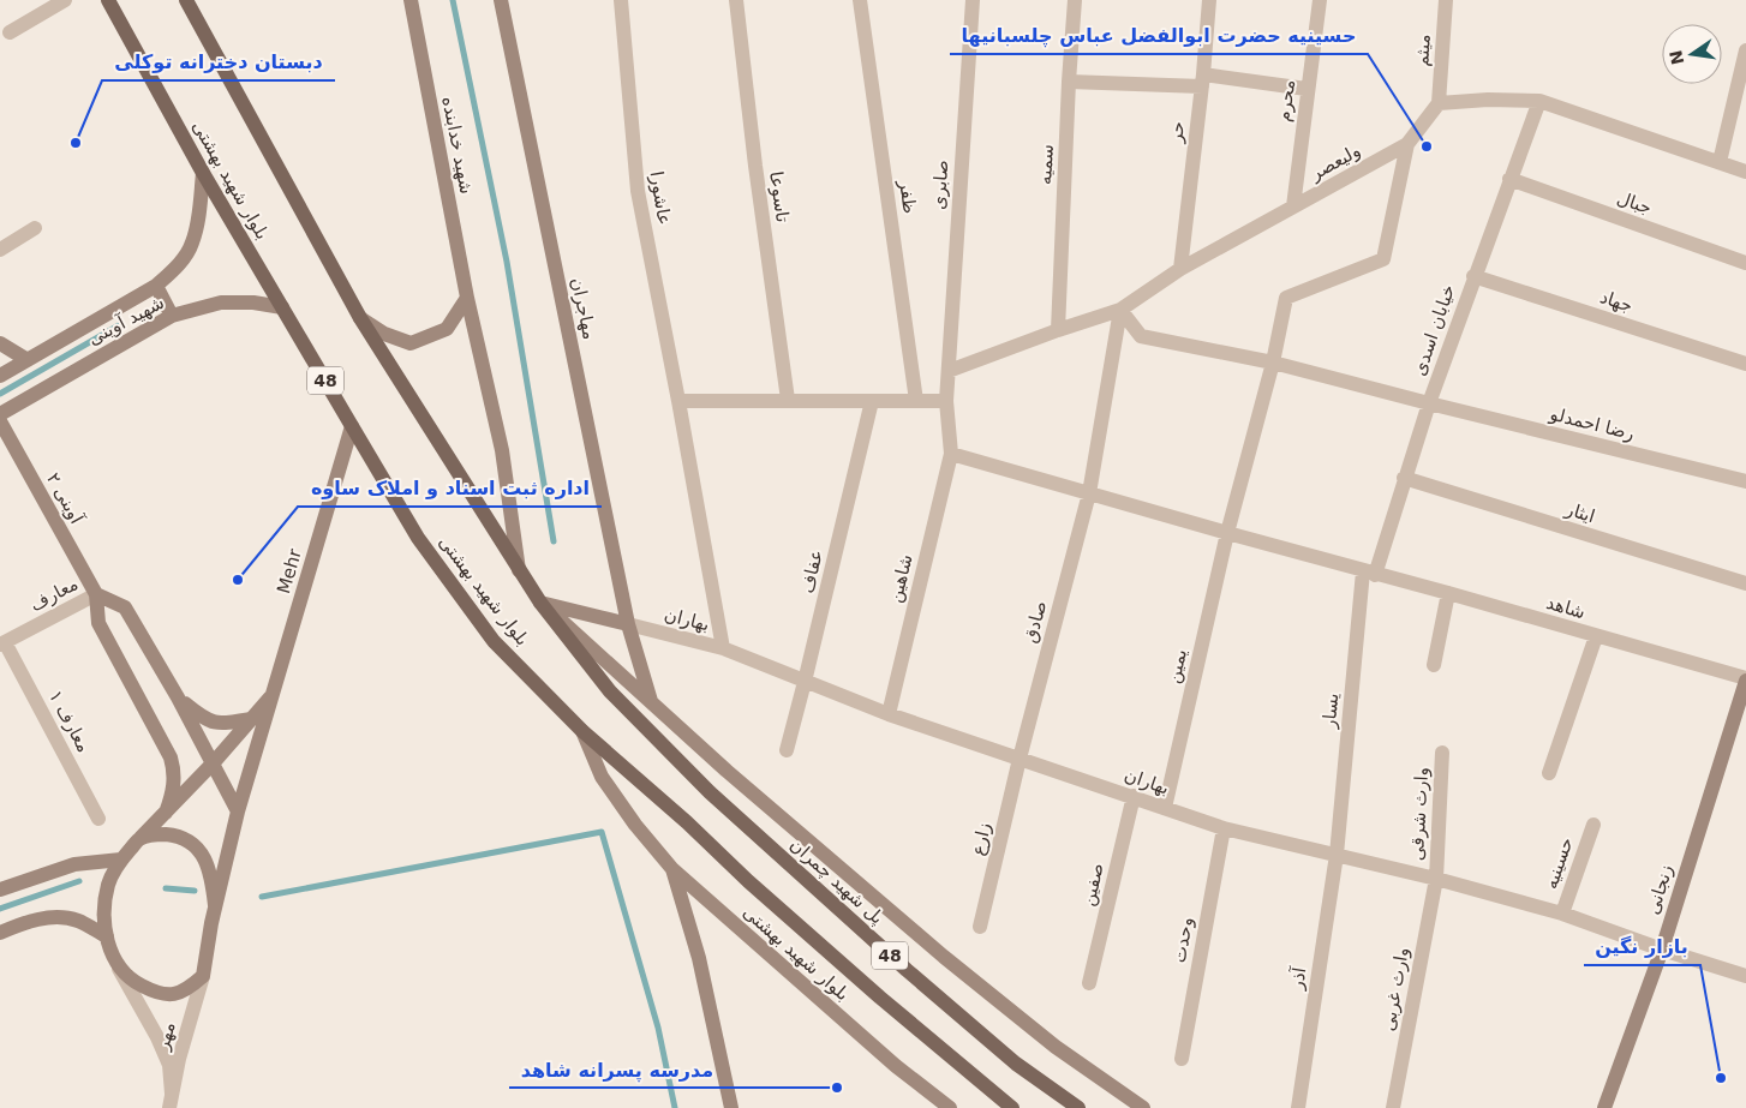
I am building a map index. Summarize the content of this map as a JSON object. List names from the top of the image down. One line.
{"streets":{"main road":["بلوار شهید بهشتی","48","پل شهید چمران"],"street":["میثم","محرم","حر","شهید خدابنده","ولیعصر","سمیه","صابری","تاسوعا","ظفر","عاشورا","جبال","جهاد","مهاجران","شهید آوینی","خیابان اسدی","رضا احمدلو","۲ آوینی","ایثار","Mehr","عفاف","شاهین","معارف","شاهد","بهاران","صادق","یمین","یسار","معارف ۱","وارث شرقی","زارع","حسینیه","صفین","زنجانی","وحدت","آذر","وارث غربی","مهر"]},"crossings":[["میثم","ولیعصر"],["محرم","ولیعصر"],["حر","ولیعصر"],["شهید خدابنده","بلوار شهید بهشتی"],["ولیعصر","سمیه"],["ولیعصر","صابری"],["ولیعصر","رضا احمدلو"],["ولیعصر","صادق"],["ولیعصر","یمین"],["بلوار شهید بهشتی","مهاجران"],["بلوار شهید بهشتی","شهید آوینی"],["بلوار شهید بهشتی","48"],["بلوار شهید بهشتی","Mehr"],["بلوار شهید بهشتی","پل شهید چمران"],["صابری","شاهین"],["عاشورا","بهاران"],["جبال","خیابان اسدی"],["جهاد","خیابان اسدی"],["مهاجران","بهاران"],["خیابان اسدی","رضا احمدلو"],["خیابان اسدی","ایثار"],["خیابان اسدی","شاهد"],["خیابان اسدی","یسار"],["رضا احمدلو","صادق"],["رضا احمدلو","یمین"],["۲ آوینی","معارف"],["Mehr","مهر"],["عفاف","بهاران"],["شاهین","شاهد"],["شاهین","بهاران"],["معارف","معارف ۱"],["شاهد","صادق"],["شاهد","یمین"],["شاهد","یسار"],["شاهد","زنجانی"],["بهاران","صادق"],["بهاران","یمین"],["بهاران","یسار"],["بهاران","وارث شرقی"],["بهاران","زارع"],["بهاران","حسینیه"],["بهاران","صفین"],["بهاران","زنجانی"],["بهاران","وحدت"],["بهاران","آذر"],["بهاران","وارث غربی"],["صادق","زارع"],["یسار","آذر"],["وارث شرقی","وارث غربی"]],"places":["دبستان دخترانه توکلی","حسینیه حضرت ابوالفضل عباس چلسبانیها","اداره ثبت اسناد و املاک ساوه","بازار نگین","مدرسه پسرانه شاهد"],"north":"left"}
